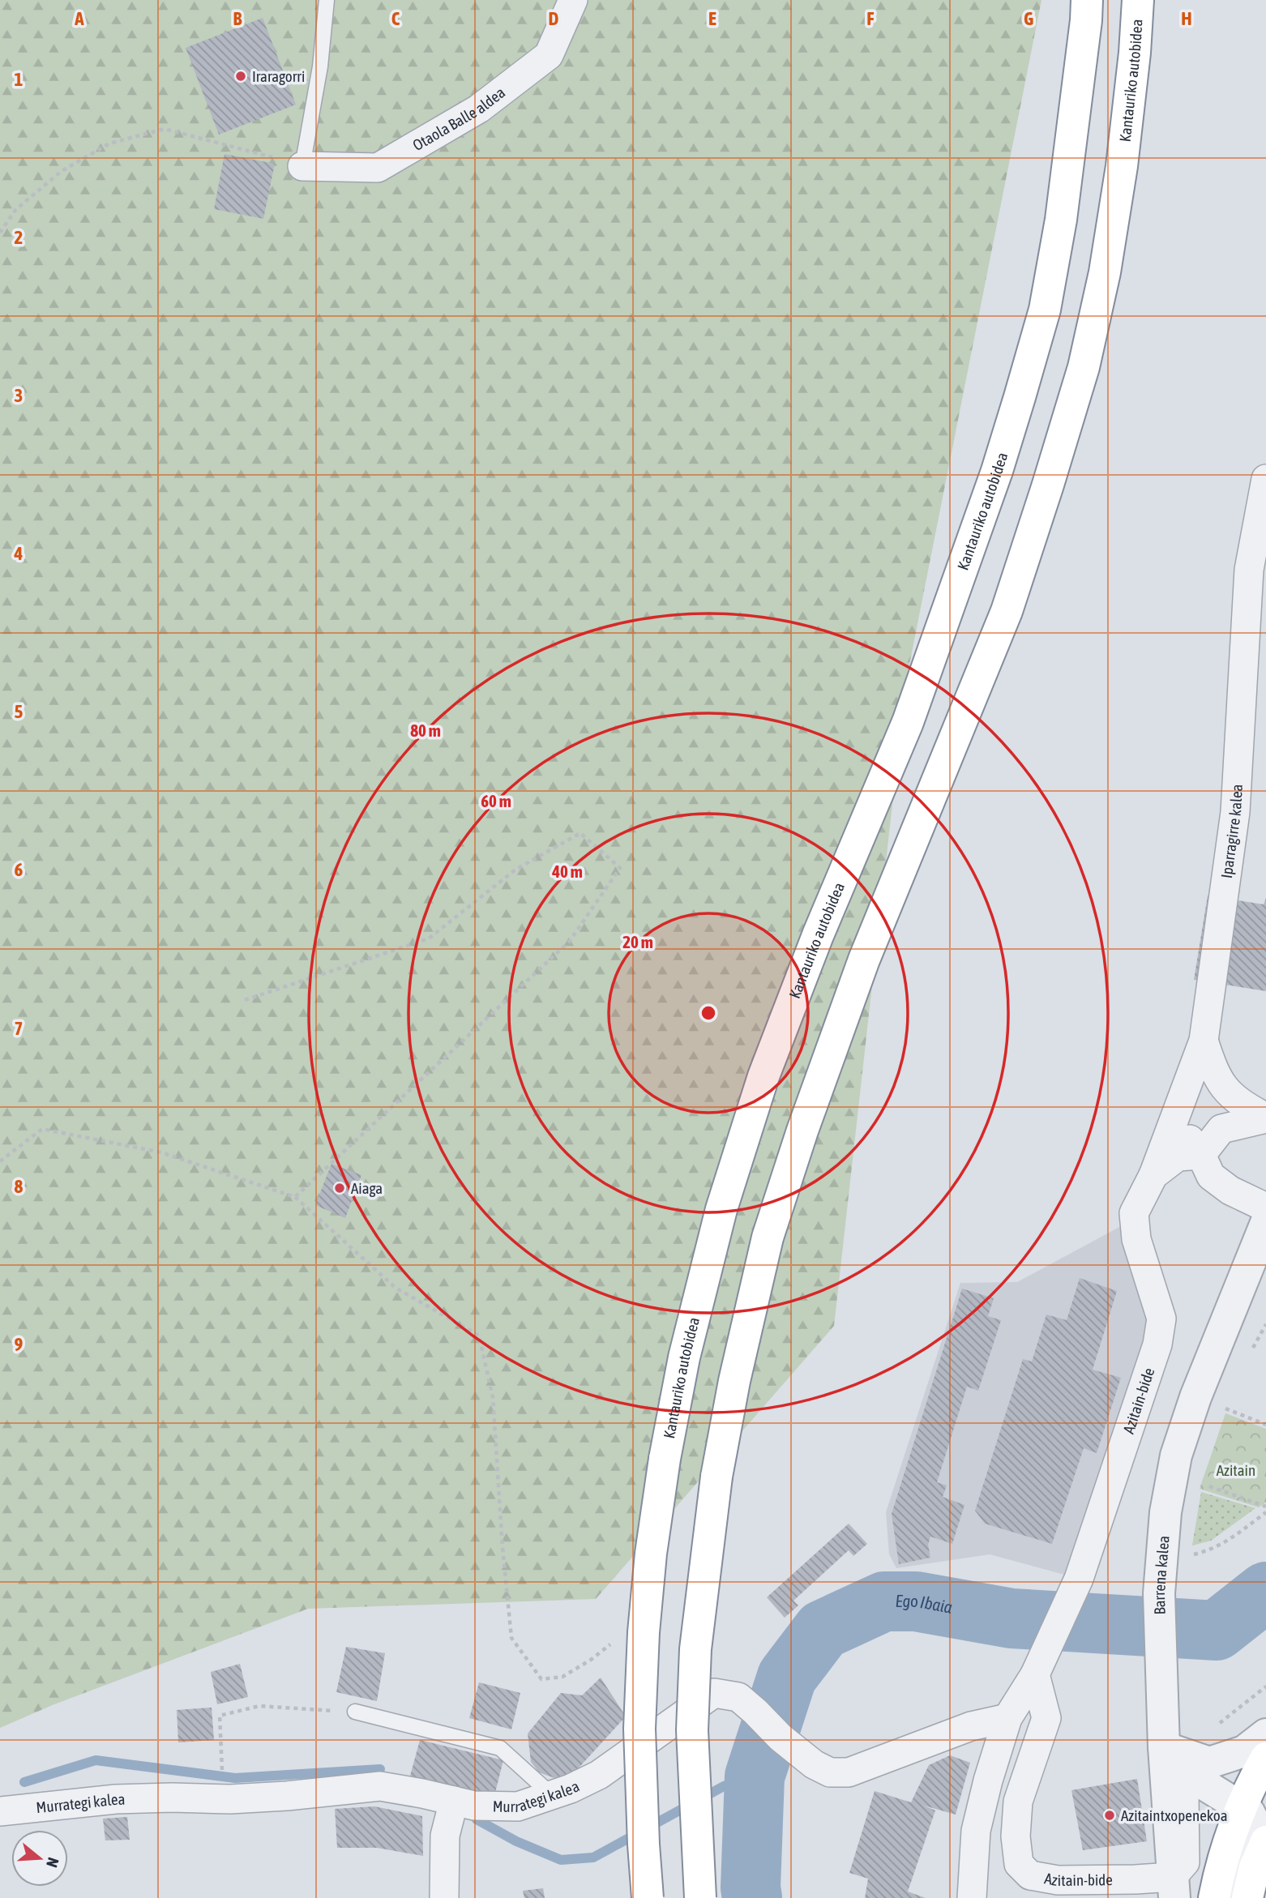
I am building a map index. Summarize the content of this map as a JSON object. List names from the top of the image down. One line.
{"streets":{"highway":["Kantauriko autobidea"],"street":["Otaola Balle aldea","Iparragirre kalea","Azitain-bide","Barrena kalea","Murrategi kalea"]},"crossings":[["Iparragirre kalea","Azitain-bide"],["Azitain-bide","Barrena kalea"],["Azitain-bide","Murrategi kalea"]],"water":["Ego Ibaia"],"parks":["Azitain"],"places":["Iraragorri","Aiaga","Azitaintxopenekoa"],"north":"right","grid":{"columns":["A","B","C","D","E","F","G","H"],"rows":["1","2","3","4","5","6","7","8","9"]},"rings":["80 m","60 m","40 m","20 m"]}
